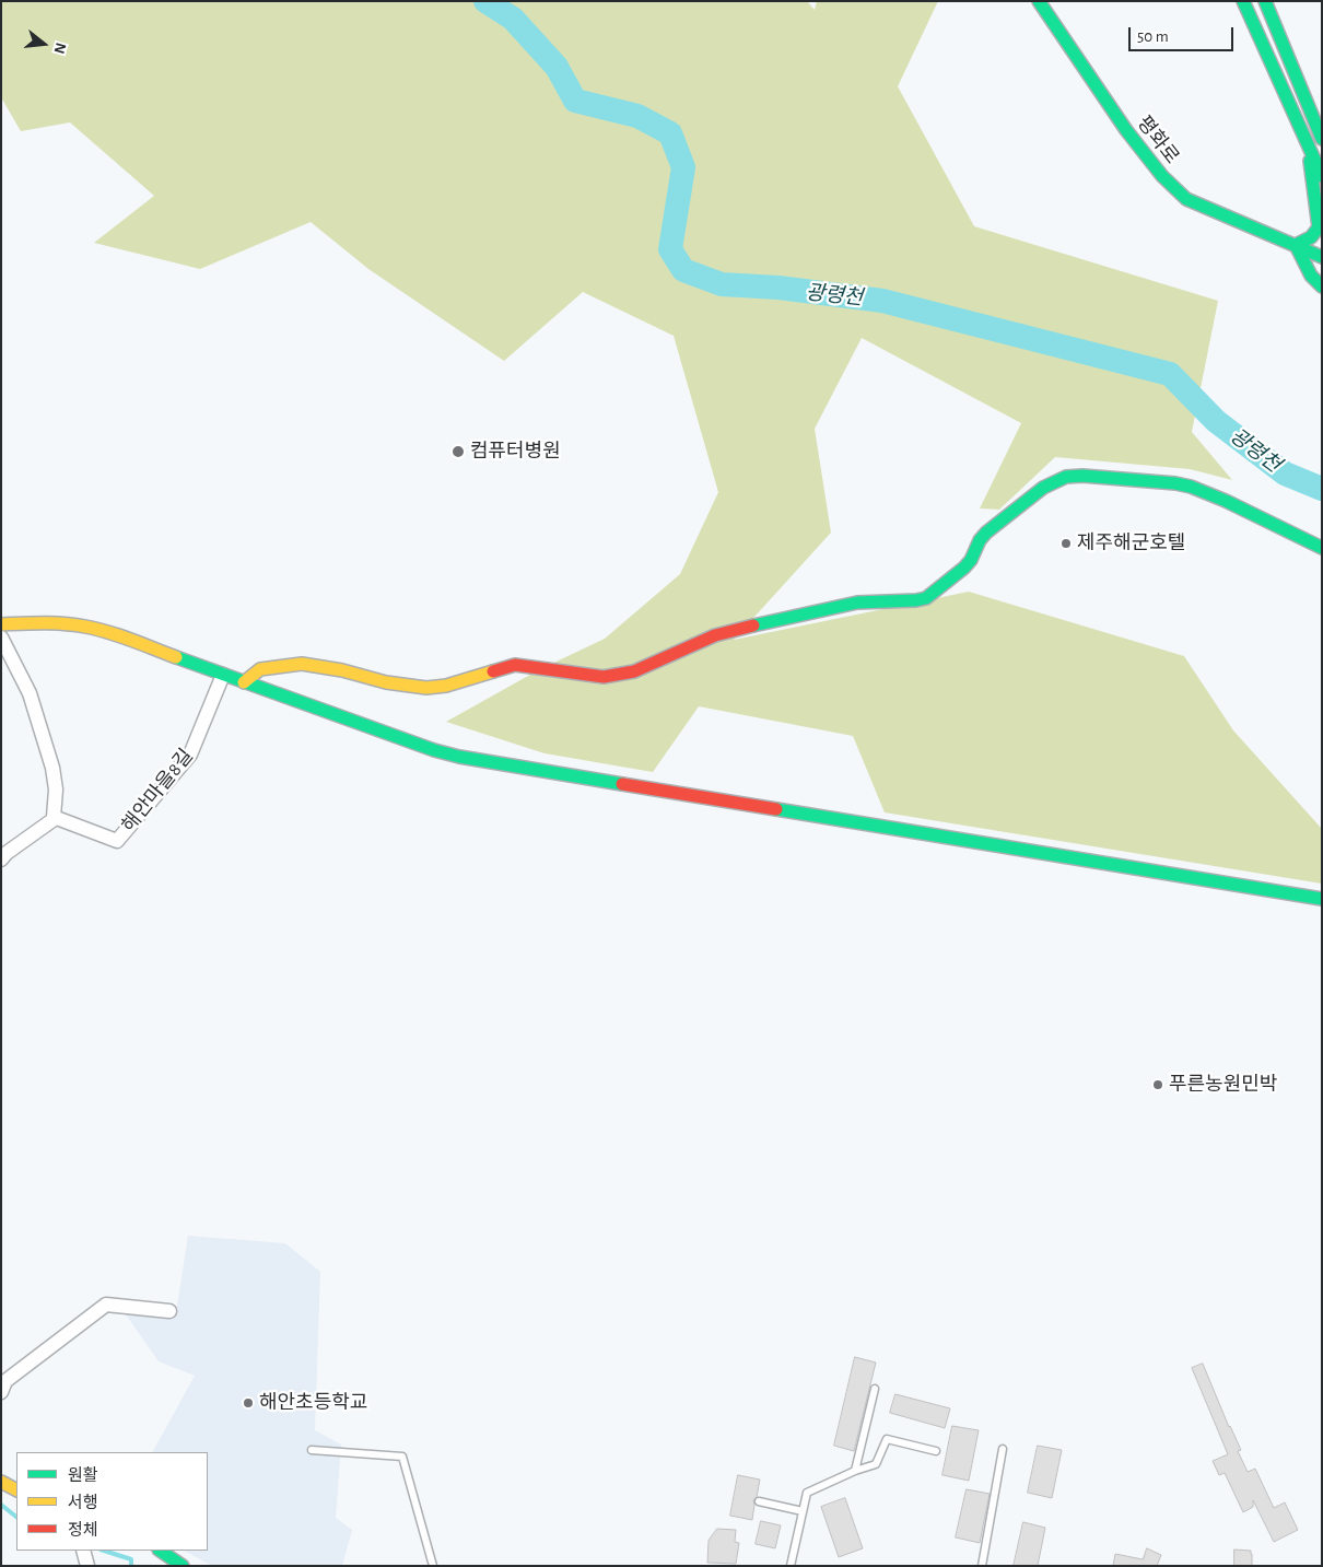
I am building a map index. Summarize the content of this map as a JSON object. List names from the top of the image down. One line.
{"streets":{"street":["평화로","해안마을8길"]},"water":["광령천"],"places":["컴퓨터병원","제주해군호텔","푸른농원민박","해안초등학교"],"legend":["원활","서행","정체"],"scale_bar":"50 m","north":"right"}
